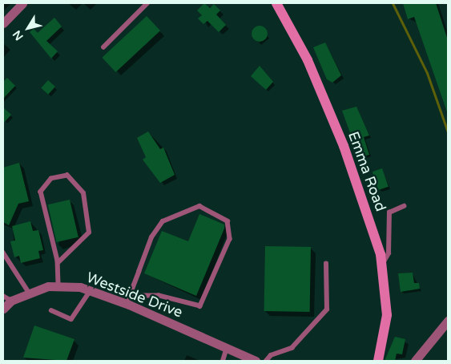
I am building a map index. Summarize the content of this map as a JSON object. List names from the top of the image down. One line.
{"streets":{"street":["Emma Road","Westside Drive"]},"north":"bottom left"}
